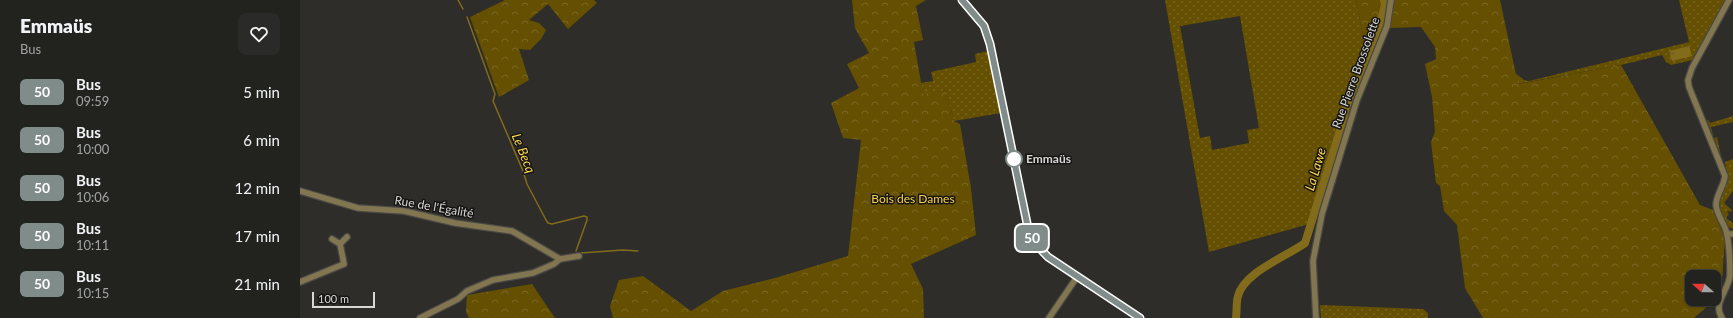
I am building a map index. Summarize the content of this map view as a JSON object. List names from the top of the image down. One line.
{"streets":{"street":["Rue Pierre Brossolette","Rue de l'Égalité"]},"water":["Le Becq","La Lawe"],"parks":["Bois des Dames"],"places":["Emmaüs"],"lines":["bus line 50"],"scale_bar":"100 m","north":"left","page":{"heading":["Emmaüs","Bus"],"on_map":"50","list":[{"mark":"50","name":"Bus","note":"09:59","value":"5 min"},{"mark":"50","name":"Bus","note":"10:00","value":"6 min"},{"mark":"50","name":"Bus","note":"10:06","value":"12 min"},{"mark":"50","name":"Bus","note":"10:11","value":"17 min"},{"mark":"50","name":"Bus","note":"10:15","value":"21 min"}],"scale":"100 m"}}
